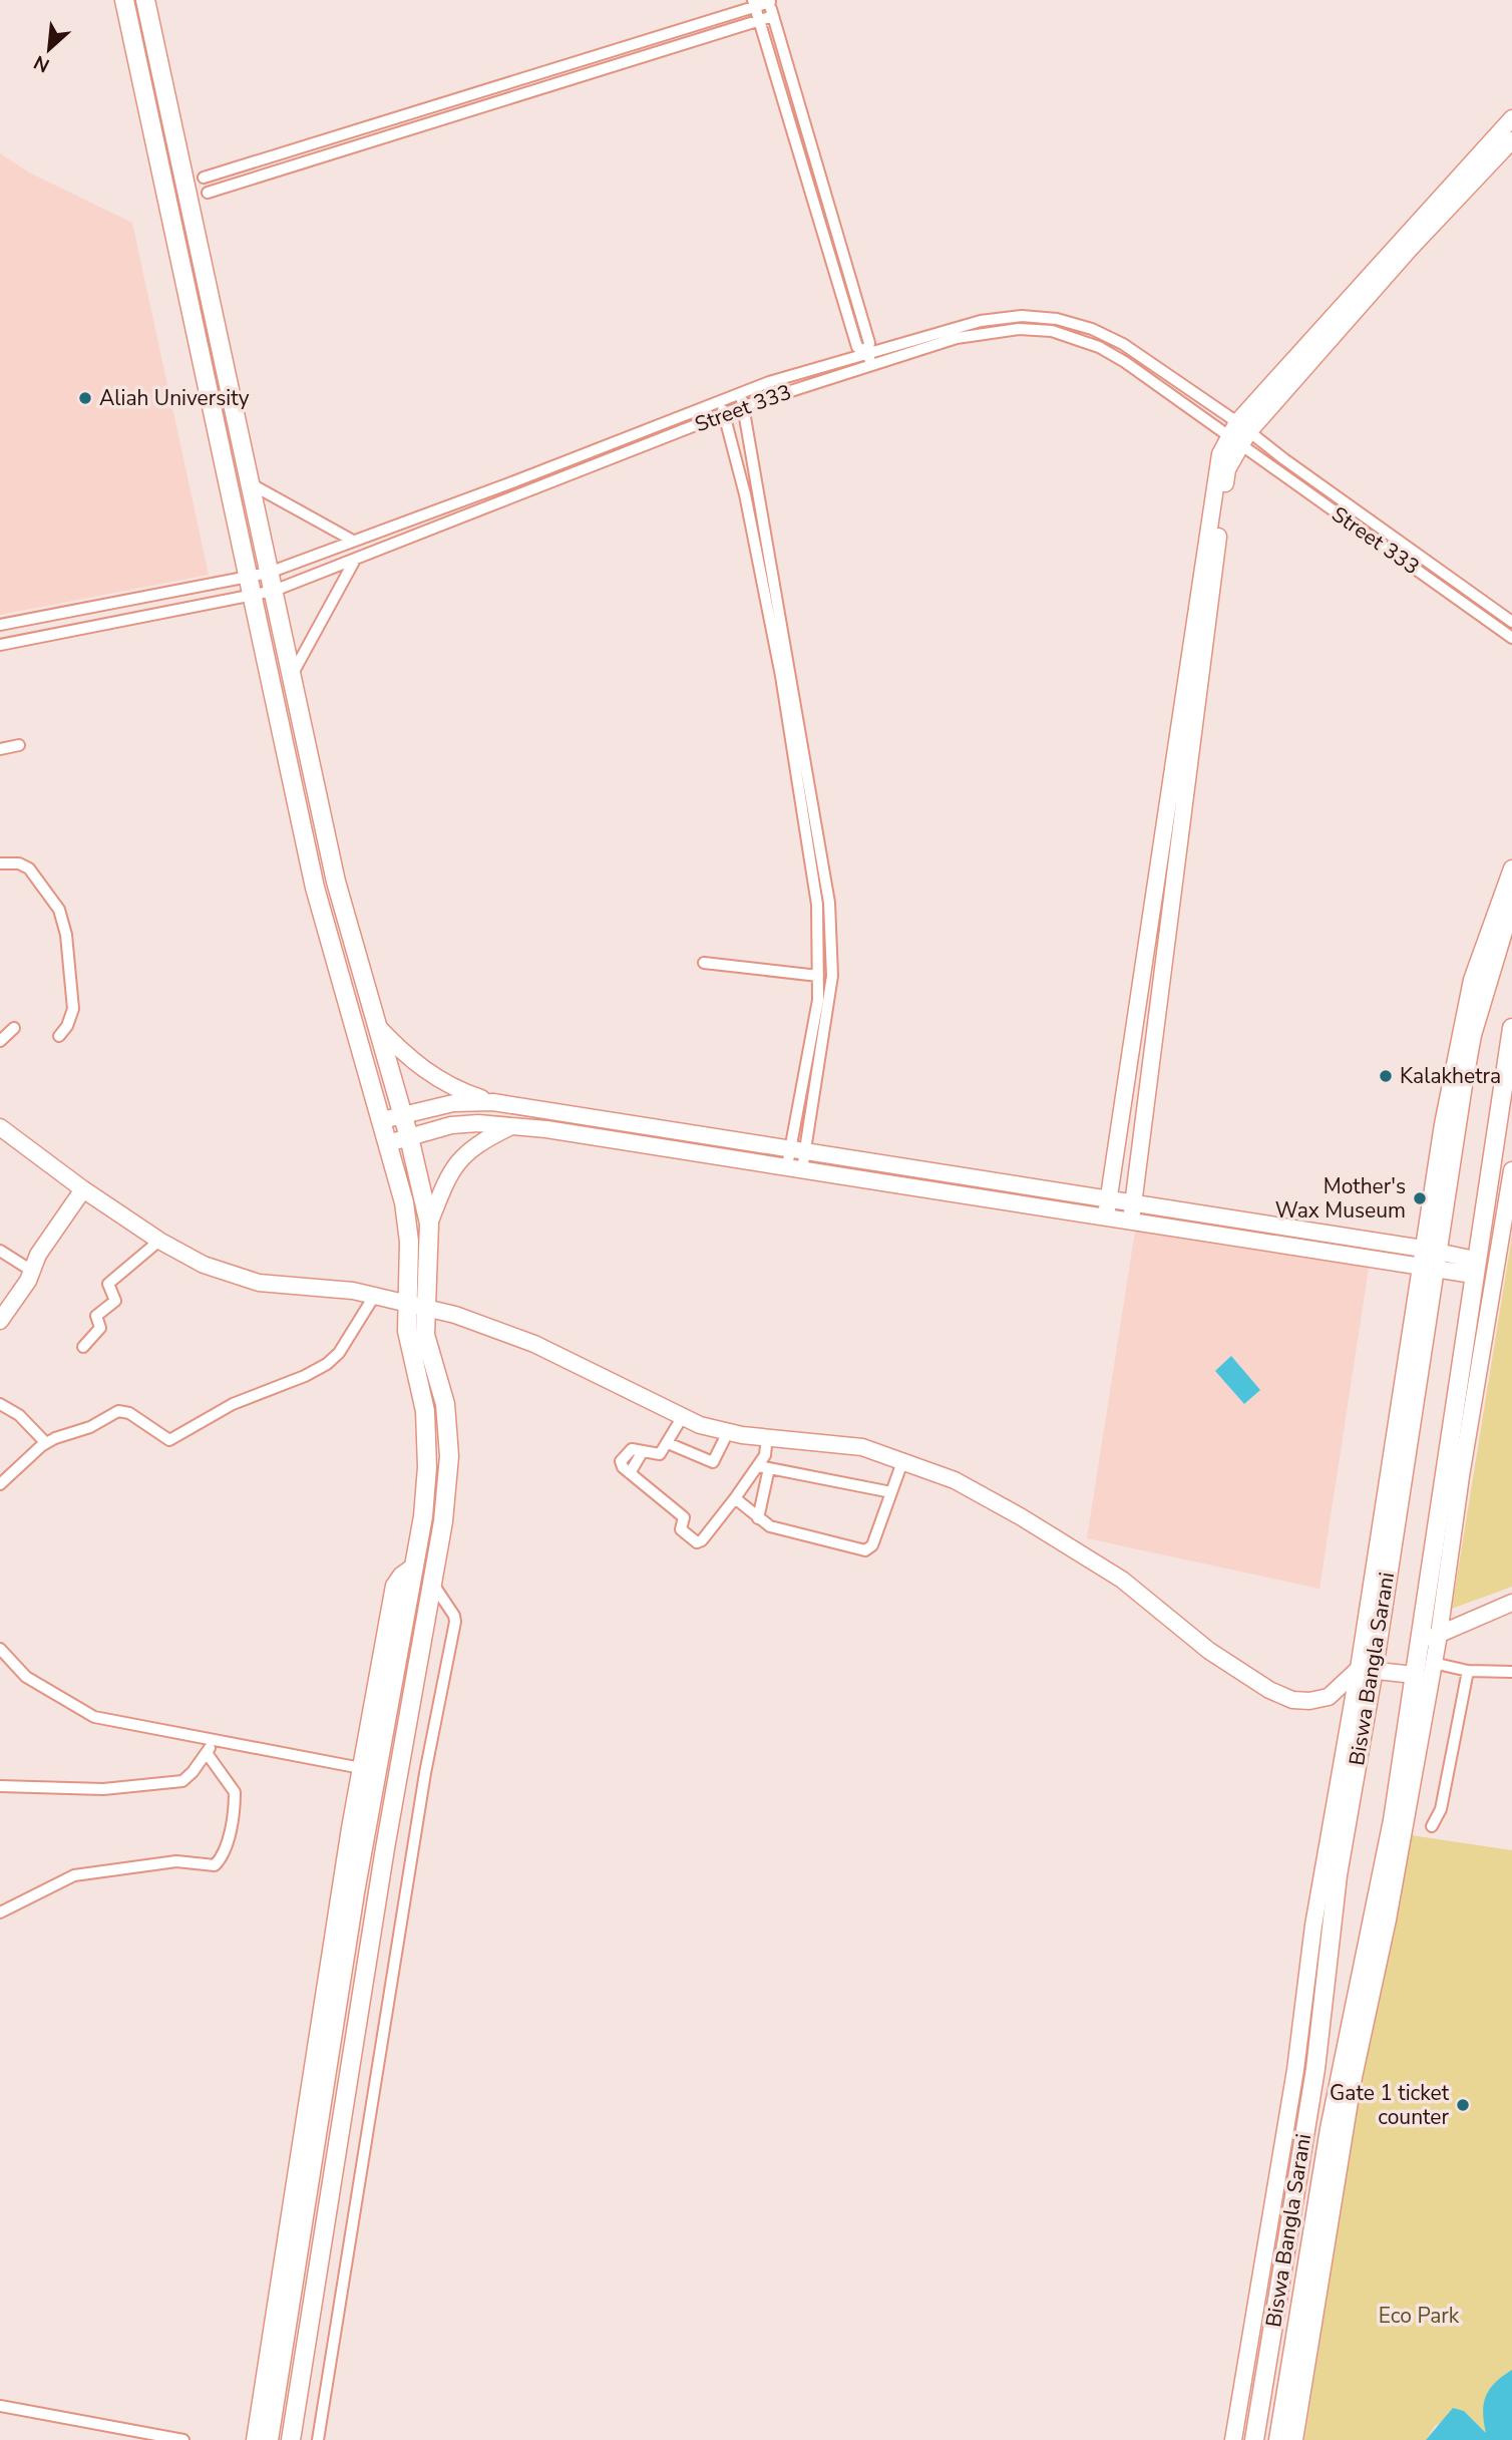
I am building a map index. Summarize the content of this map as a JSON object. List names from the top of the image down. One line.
{"streets":{"main road":["Biswa Bangla Sarani"],"street":["Street 333"]},"parks":["Eco Park"],"places":["Aliah University","Kalakhetra","Mother's Wax Museum","Gate 1 ticket counter"],"north":"bottom left"}
